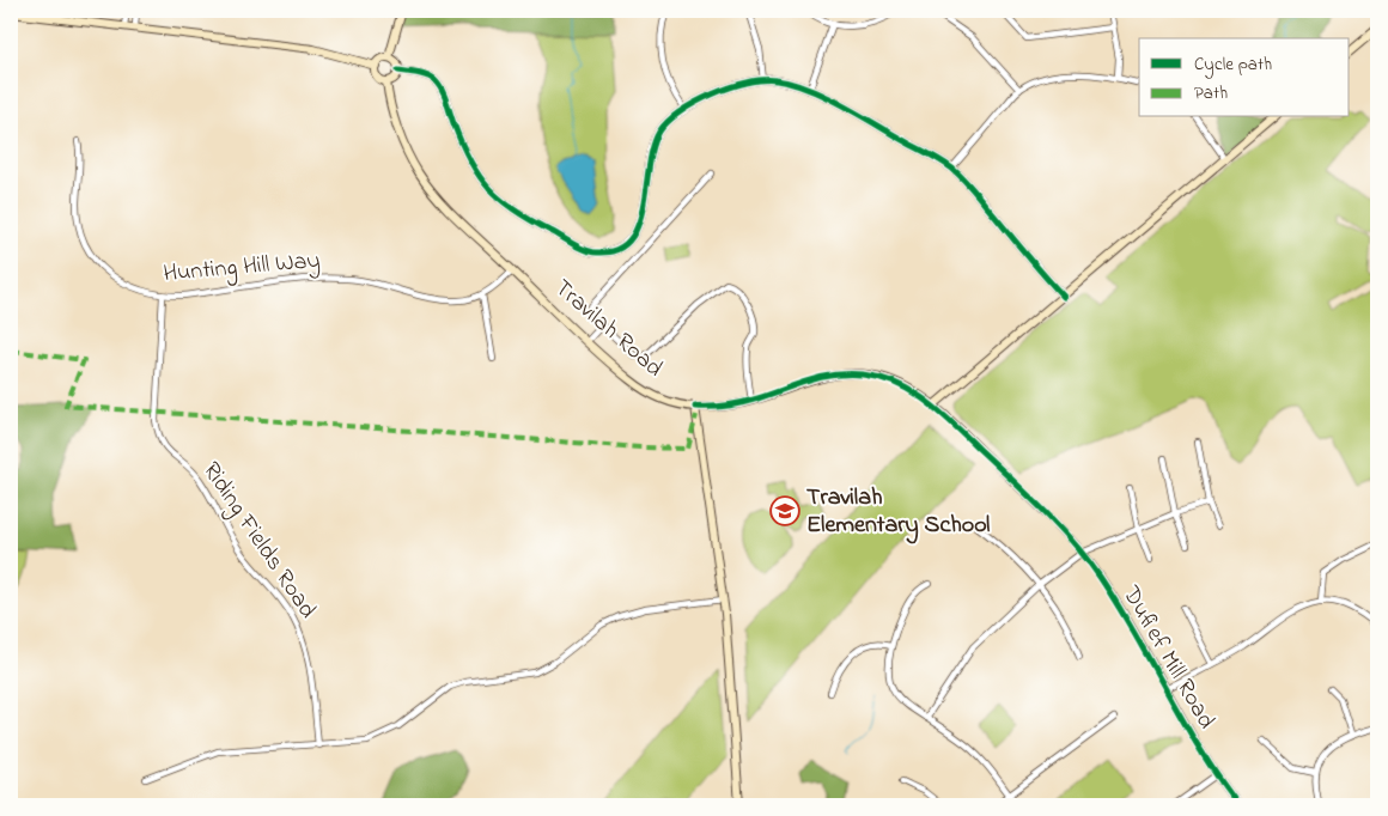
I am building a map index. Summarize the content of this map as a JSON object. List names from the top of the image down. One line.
{"streets":{"main road":["Travilah Road","Dufief Mill Road"],"street":["Hunting Hill Way","Riding Fields Road"]},"crossings":[["Hunting Hill Way","Travilah Road"],["Hunting Hill Way","Riding Fields Road"],["Travilah Road","Dufief Mill Road"]],"places":{"school or university":["Travilah Elementary School"]},"legend":["Cycle path","Path"]}
